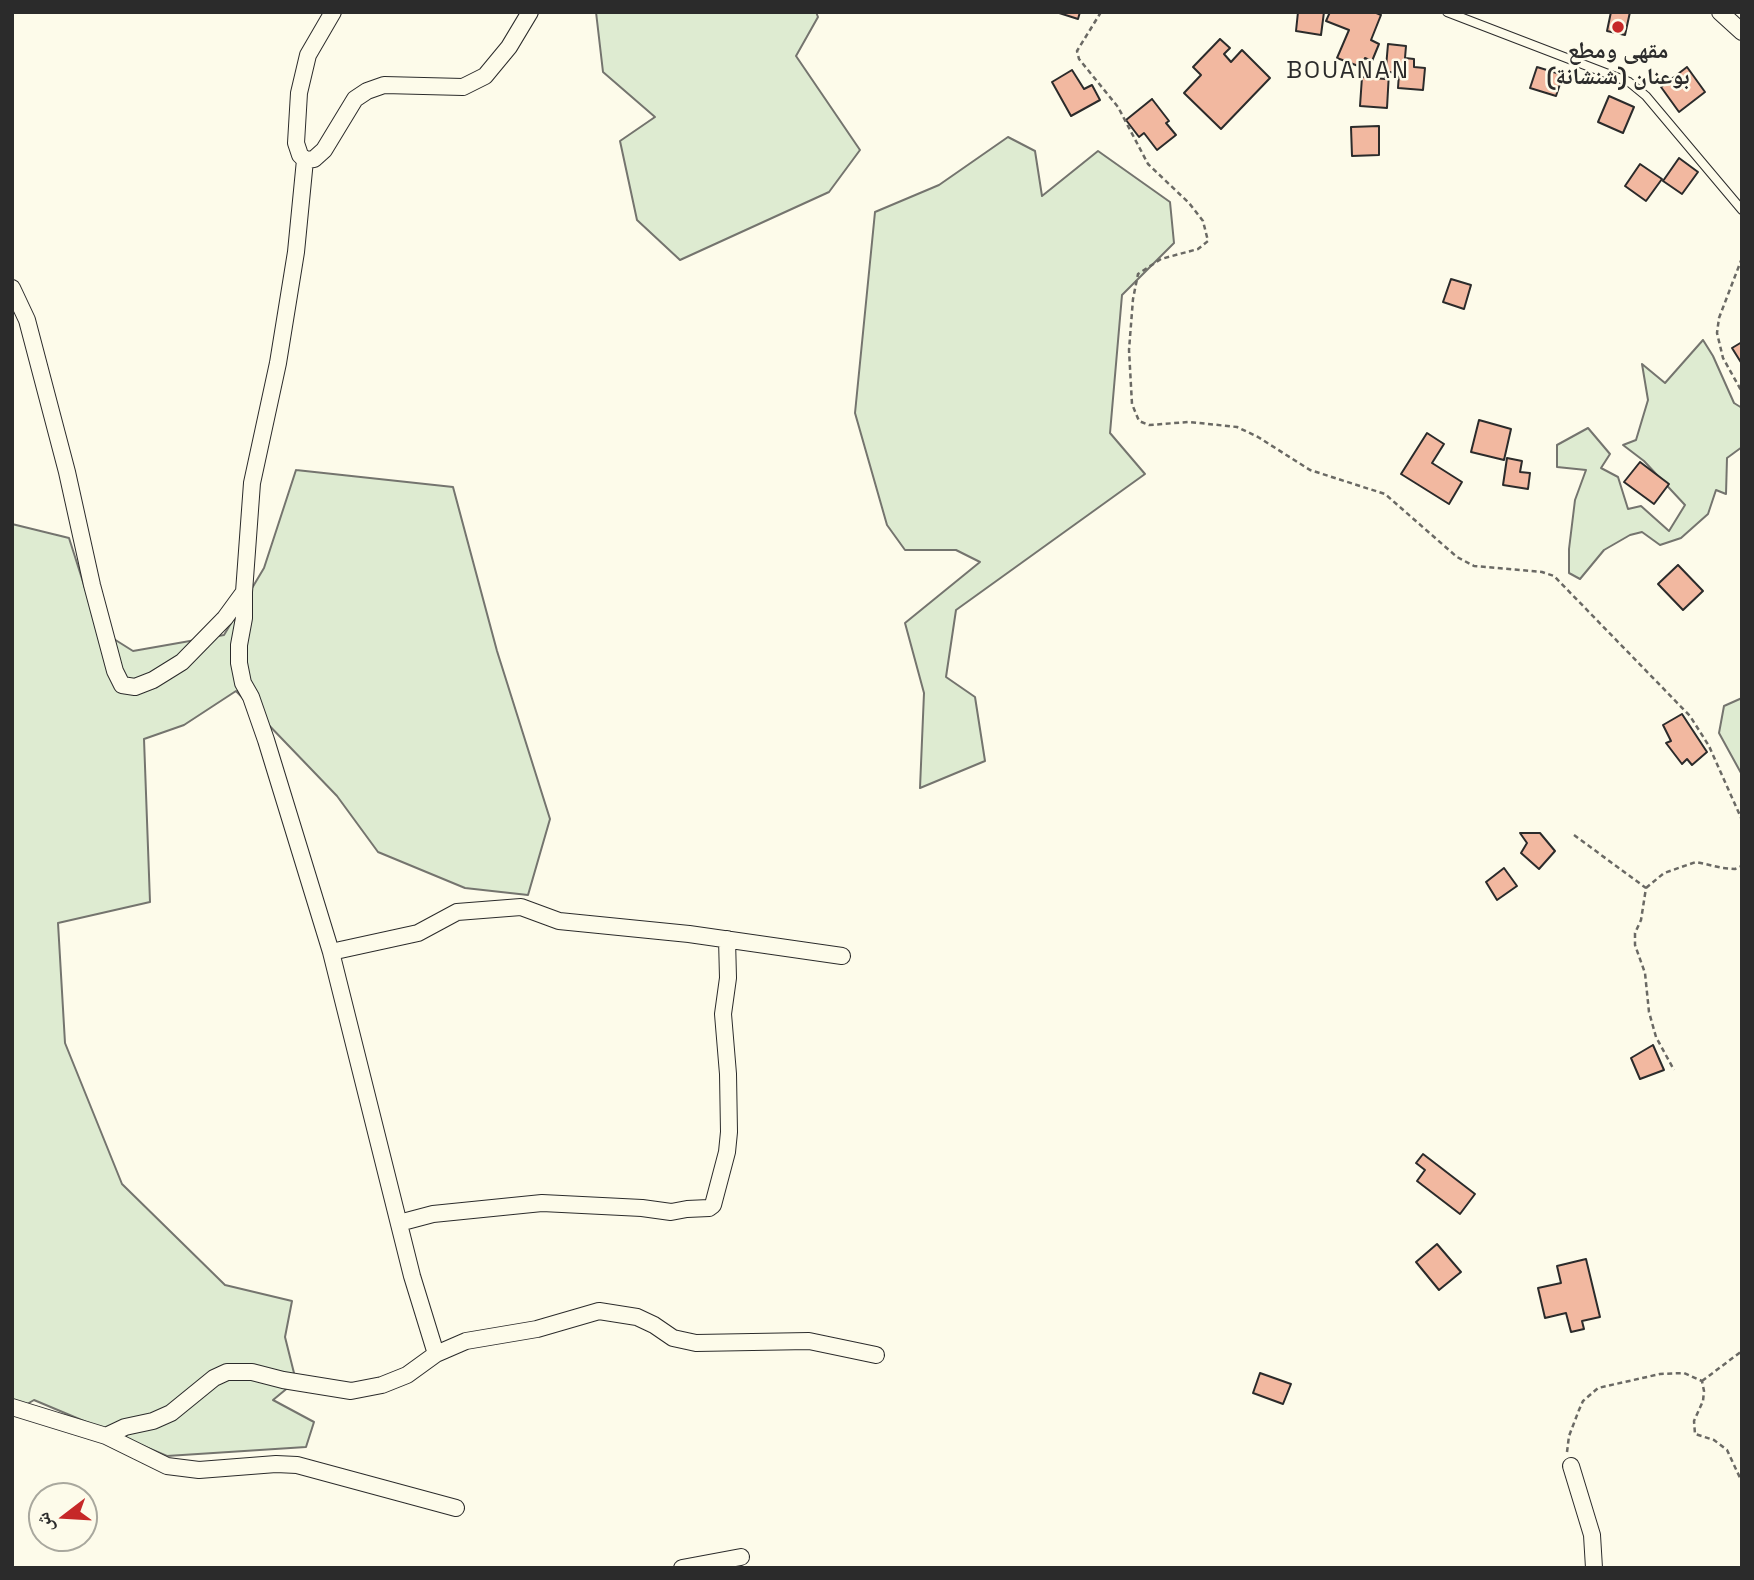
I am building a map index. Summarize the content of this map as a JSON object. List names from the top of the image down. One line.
{"districts":["BOUANAN"],"places":["مقهى ومطع بوعنان (شنشانة)"],"north":"left"}
